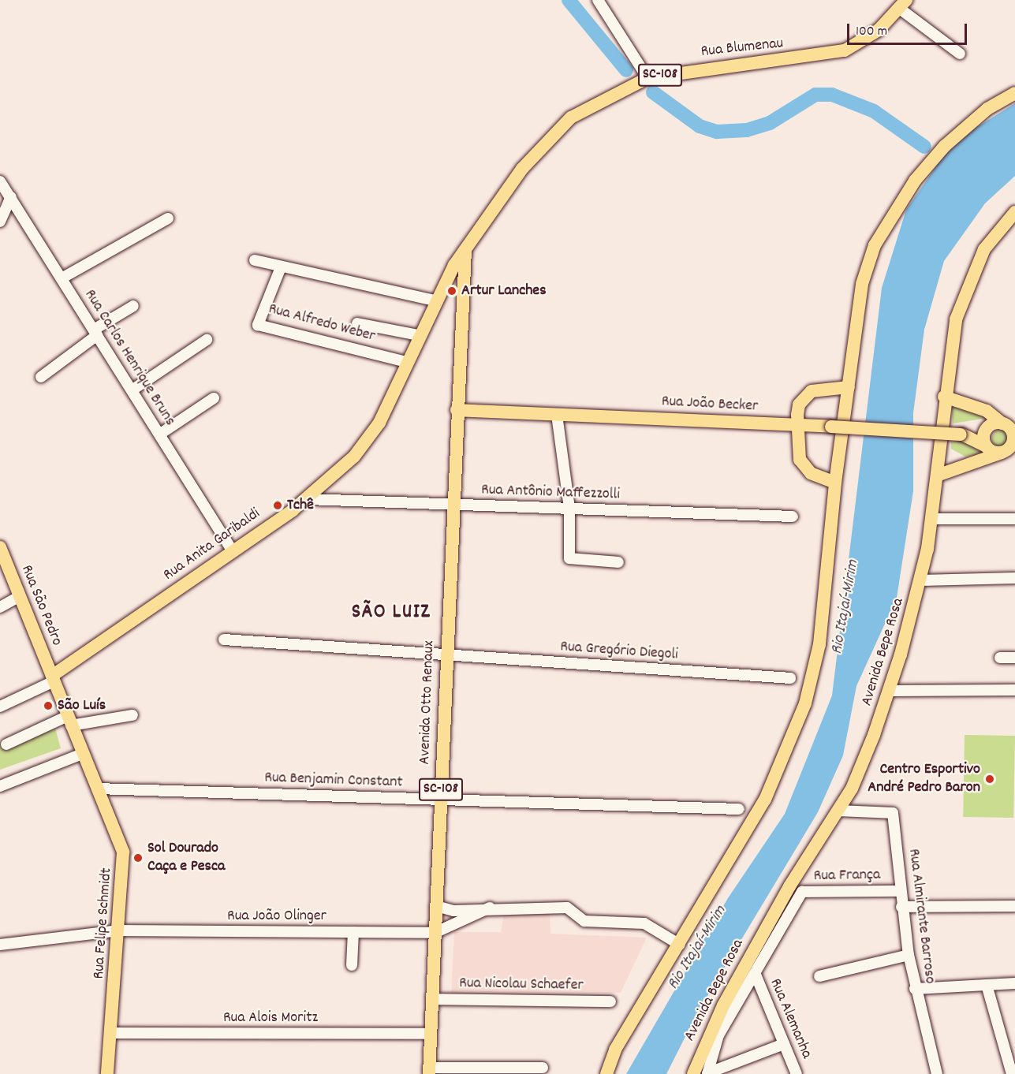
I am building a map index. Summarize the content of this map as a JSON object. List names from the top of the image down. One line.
{"streets":{"main road":["Rua Blumenau","SC-108","Rua João Becker","Rua Anita Garibaldi","Rua São Pedro","Avenida Bepe Rosa","Avenida Otto Renaux","Rua Felipe Schmidt"],"street":["Rua Alfredo Weber","Rua Carlos Henrique Bruns","Rua Antônio Maffezzolli","Rua Gregório Diegoli","Rua Benjamin Constant","Rua França","Rua João Olinger","Rua Almirante Barroso","Rua Nicolau Schaefer","Rua Alois Moritz","Rua Alemanha"]},"crossings":[["Rua Blumenau","Rua Anita Garibaldi"],["Rua Blumenau","Avenida Otto Renaux"],["Rua Alfredo Weber","Rua Anita Garibaldi"],["Rua Carlos Henrique Bruns","Rua Anita Garibaldi"],["Rua João Becker","Avenida Otto Renaux"],["Rua Antônio Maffezzolli","Rua Anita Garibaldi"],["Rua Antônio Maffezzolli","Avenida Otto Renaux"],["Rua Anita Garibaldi","Rua São Pedro"],["Rua Anita Garibaldi","Avenida Otto Renaux"],["Rua Anita Garibaldi","Rua Felipe Schmidt"],["Rua São Pedro","Rua Felipe Schmidt"],["Rua Gregório Diegoli","Avenida Otto Renaux"],["Avenida Bepe Rosa","Rua Almirante Barroso"],["Avenida Otto Renaux","Rua Benjamin Constant"],["Avenida Otto Renaux","Rua João Olinger"],["Avenida Otto Renaux","Rua Nicolau Schaefer"],["Avenida Otto Renaux","Rua Alois Moritz"],["Rua Benjamin Constant","Rua Felipe Schmidt"],["Rua França","Rua Almirante Barroso"],["Rua França","Rua Alemanha"],["Rua João Olinger","Rua Felipe Schmidt"],["Rua Felipe Schmidt","Rua Alois Moritz"]],"districts":["SÃO LUIZ"],"water":["Rio Itajaí-Mirim"],"places":["Artur Lanches","Tchê","São Luís","Centro Esportivo André Pedro Baron","Sol Dourado Caça e Pesca"],"scale_bar":"100 m"}
